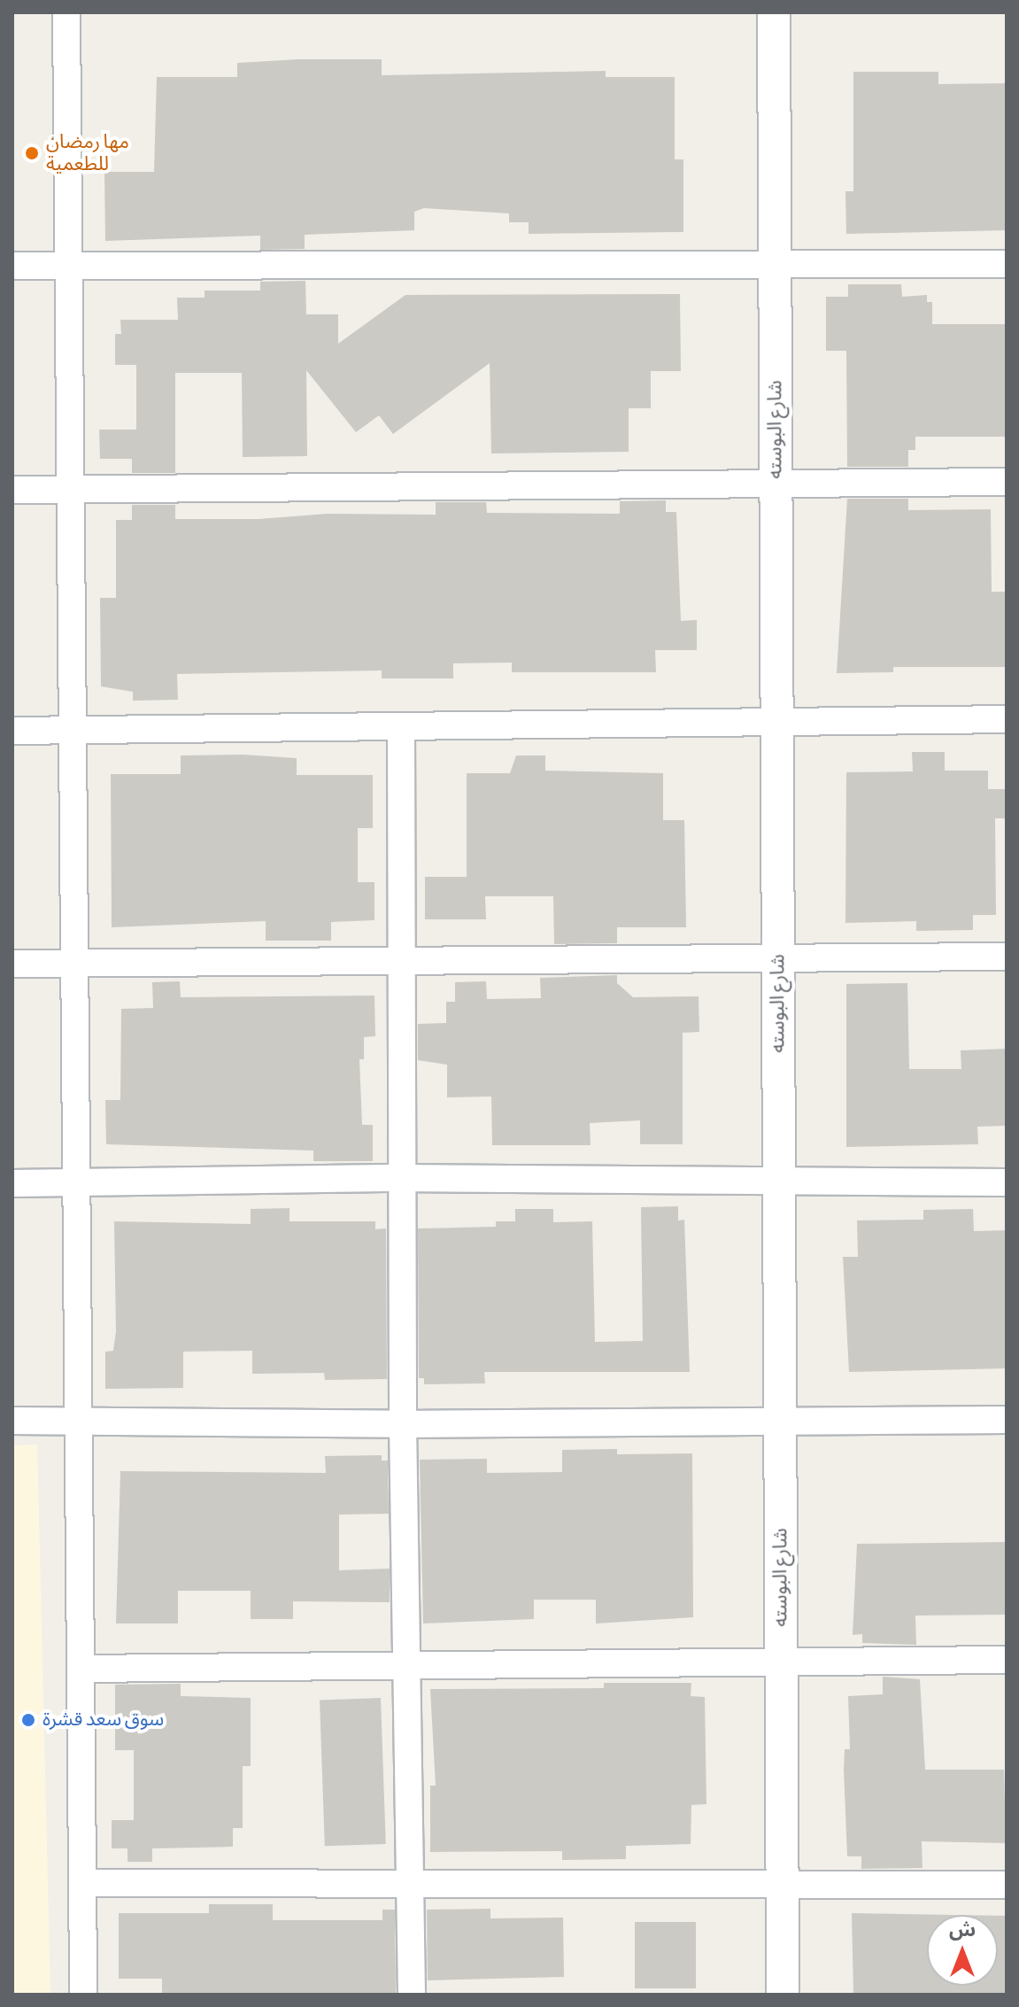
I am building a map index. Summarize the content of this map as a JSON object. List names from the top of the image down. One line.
{"streets":{"street":["شارع البوسته"]},"places":["مها رمضان للطعمية","سوق سعد قشرة"],"north":"top"}
